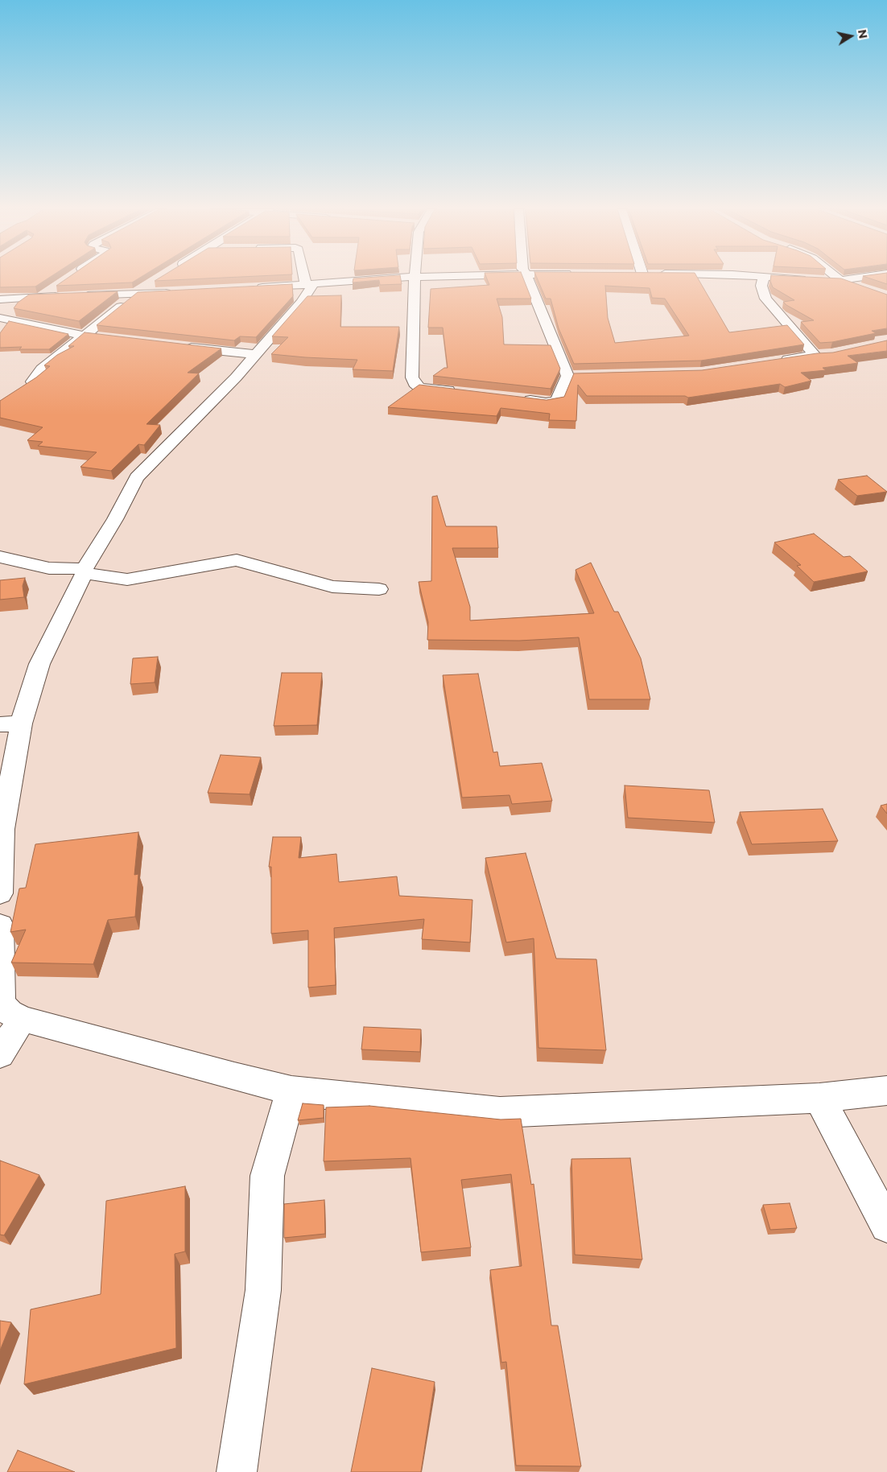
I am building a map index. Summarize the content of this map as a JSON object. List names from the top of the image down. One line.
{"north":"right"}
